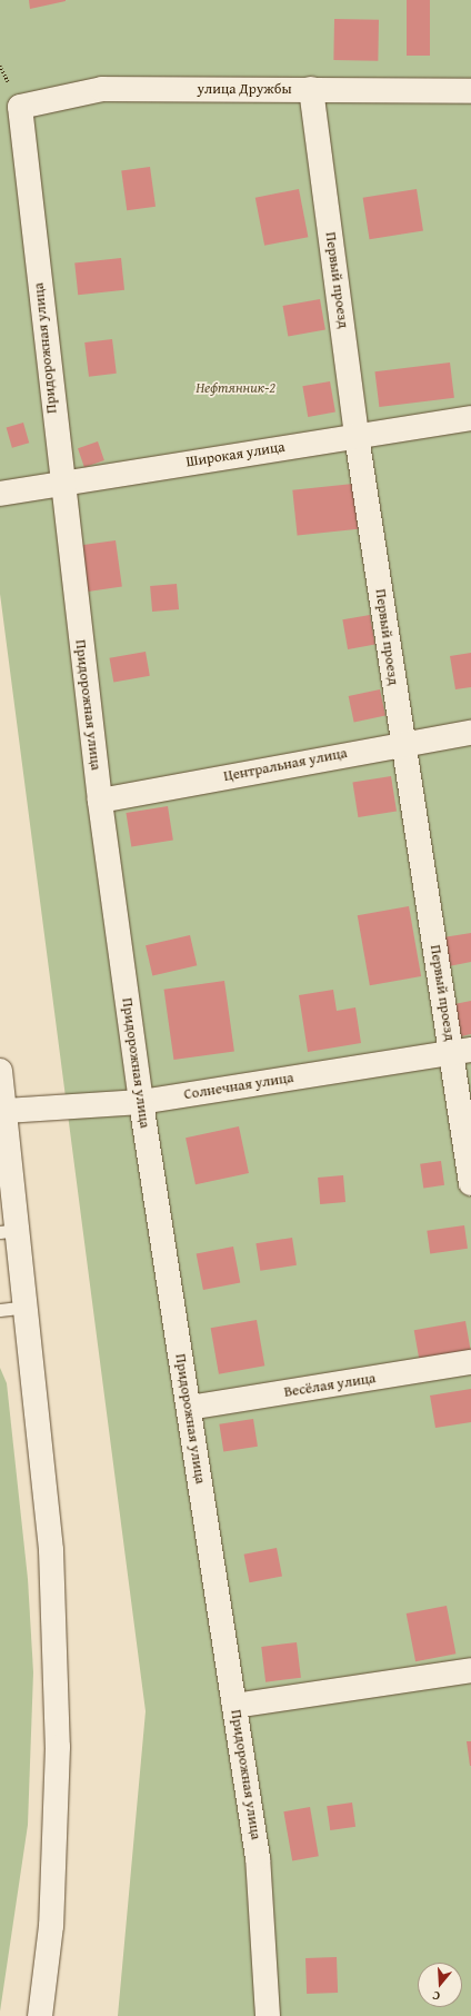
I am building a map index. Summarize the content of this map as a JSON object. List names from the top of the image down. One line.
{"streets":{"street":["улица Дружбы","Первый проезд","Придорожная улица","Широкая улица","Центральная улица","Солнечная улица","Весёлая улица"]},"crossings":[["улица Дружбы","Первый проезд"],["улица Дружбы","Придорожная улица"],["Первый проезд","Широкая улица"],["Первый проезд","Центральная улица"],["Первый проезд","Солнечная улица"],["Придорожная улица","Широкая улица"],["Придорожная улица","Центральная улица"],["Придорожная улица","Солнечная улица"],["Придорожная улица","Весёлая улица"]],"parks":["Нефтянник-2"],"north":"bottom"}
